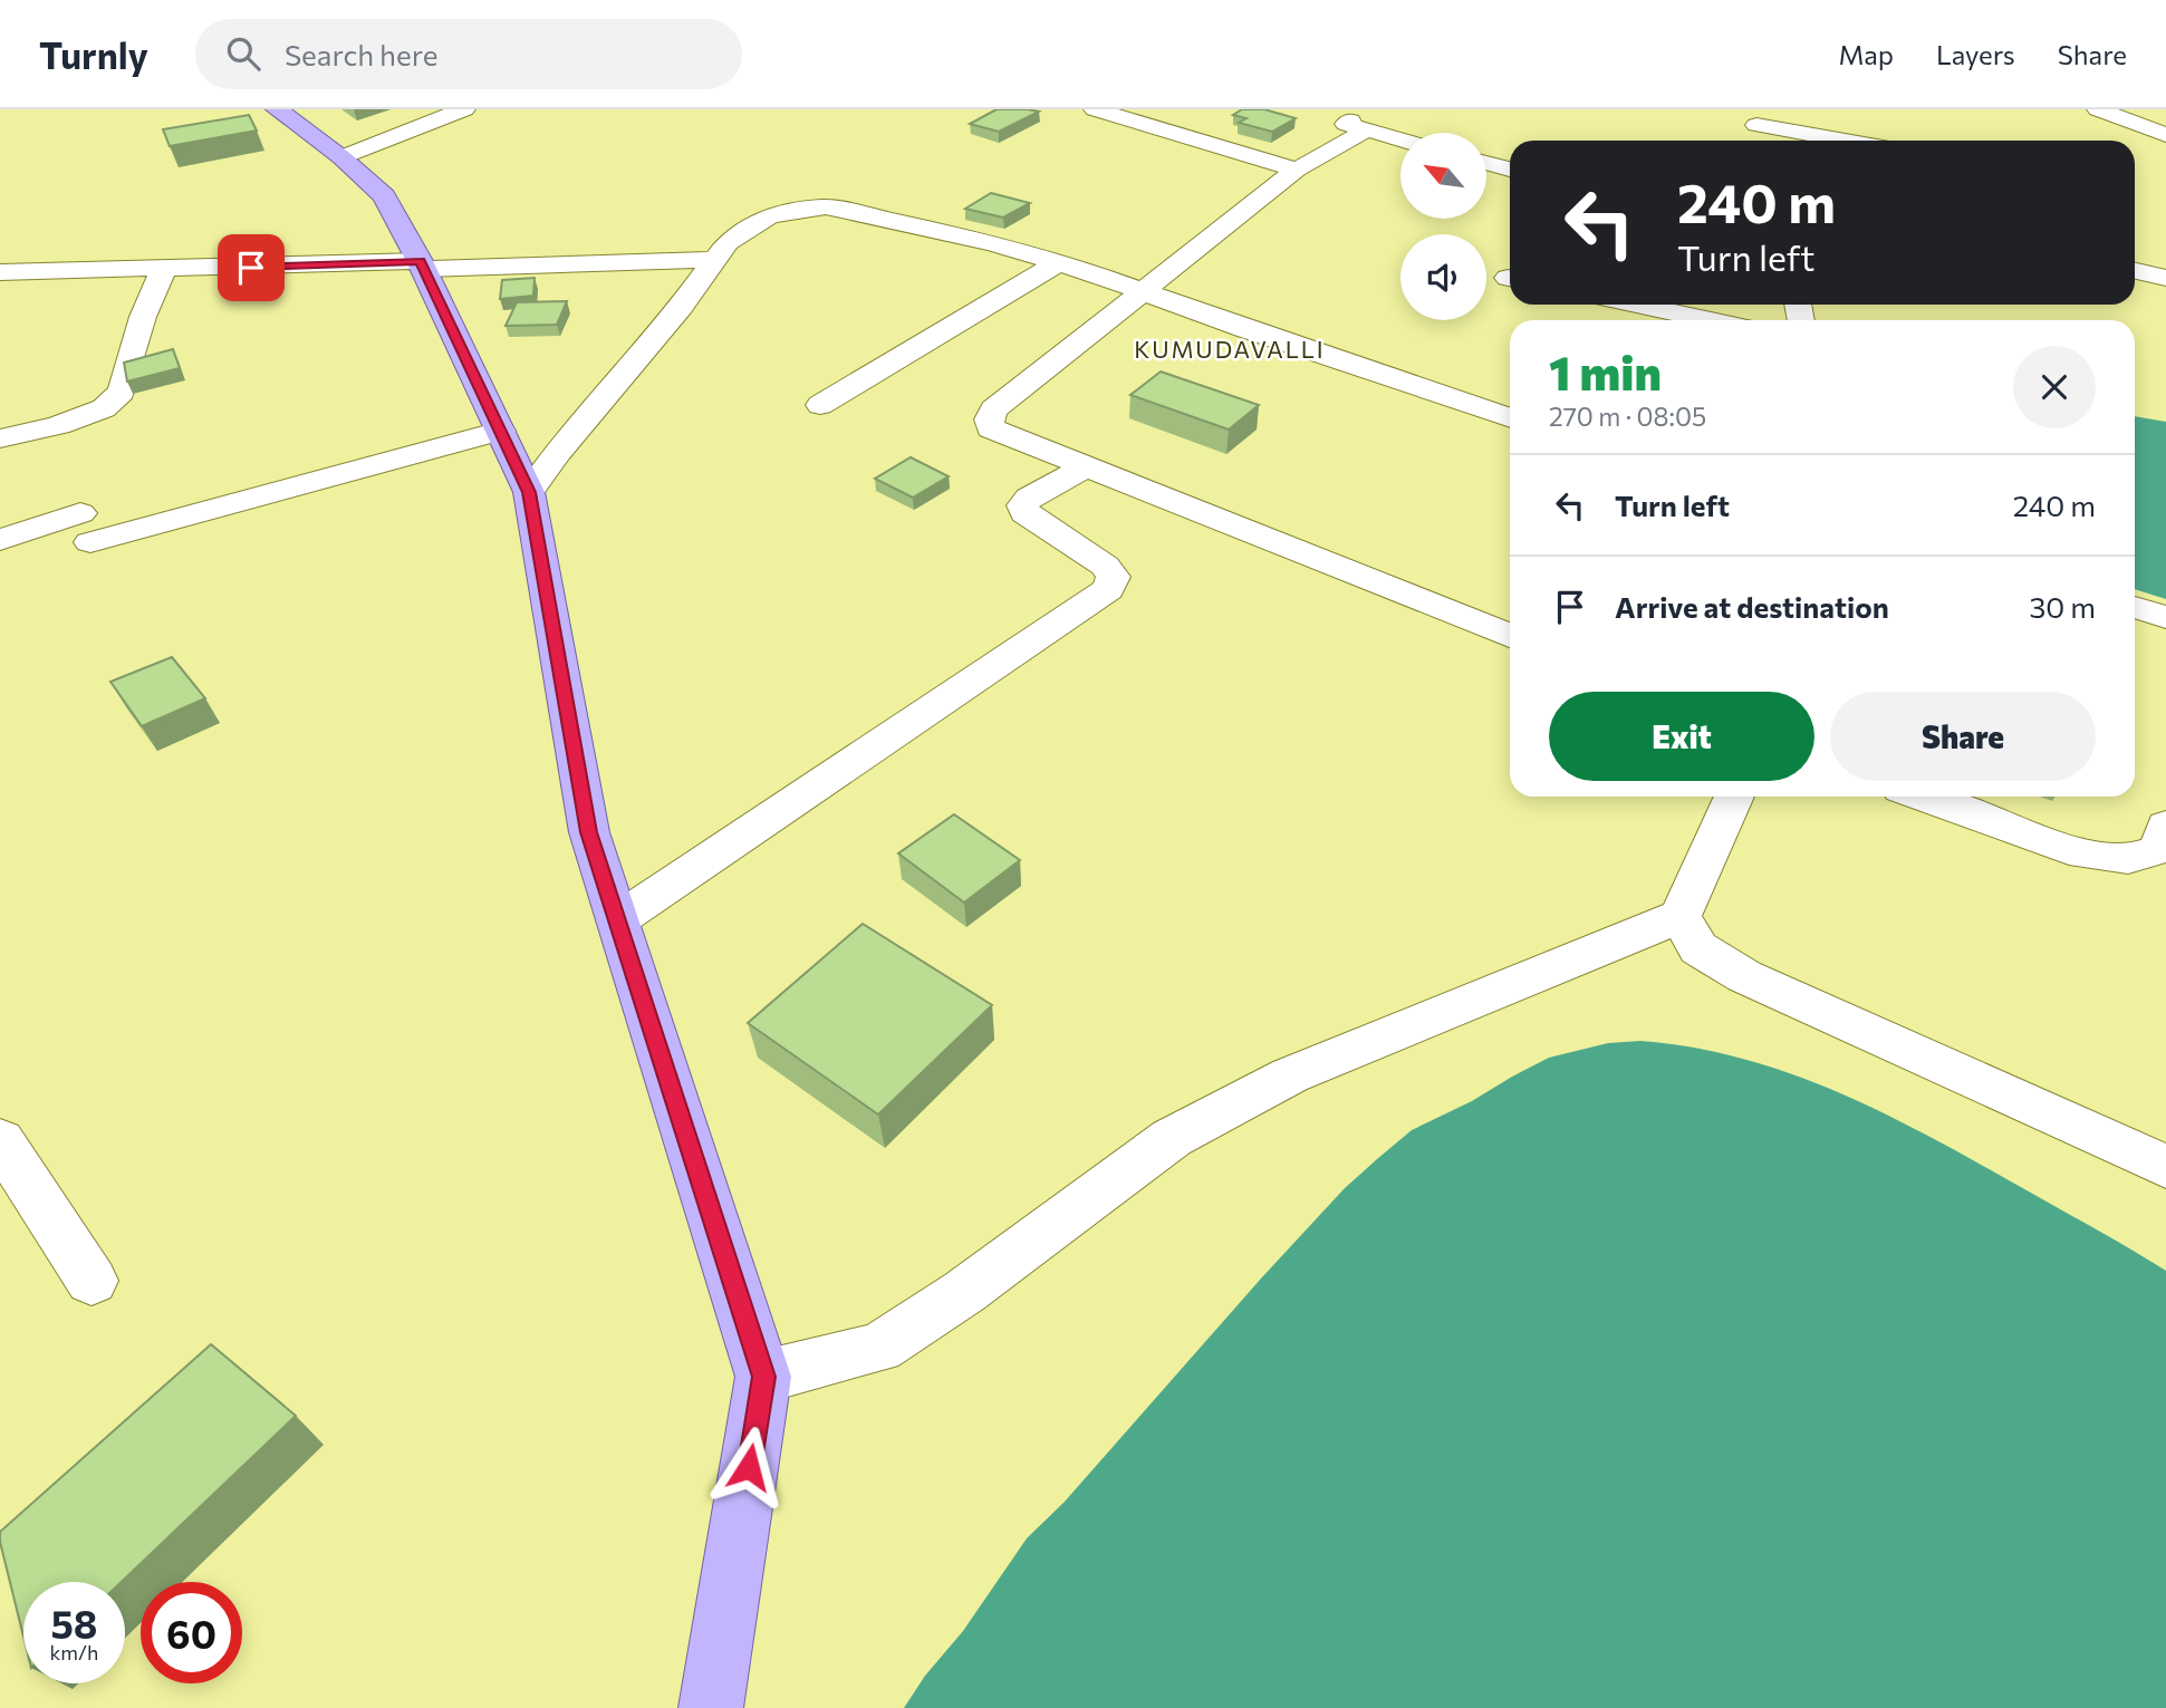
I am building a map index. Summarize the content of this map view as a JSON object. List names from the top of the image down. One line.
{"districts":["KUMUDAVALLI"],"north":"top left","page":{"header":"Turnly","search":"Search here","nav":["Map","Layers","Share"],"turn":["240 m","Turn left"],"heading":["1 min","270 m · 08:05"],"list":[{"name":"Turn left","value":"240 m"},{"name":"Arrive at destination","value":"30 m"}],"buttons":["Exit","Share"],"speed":"58 km/h","limit":"60"}}
